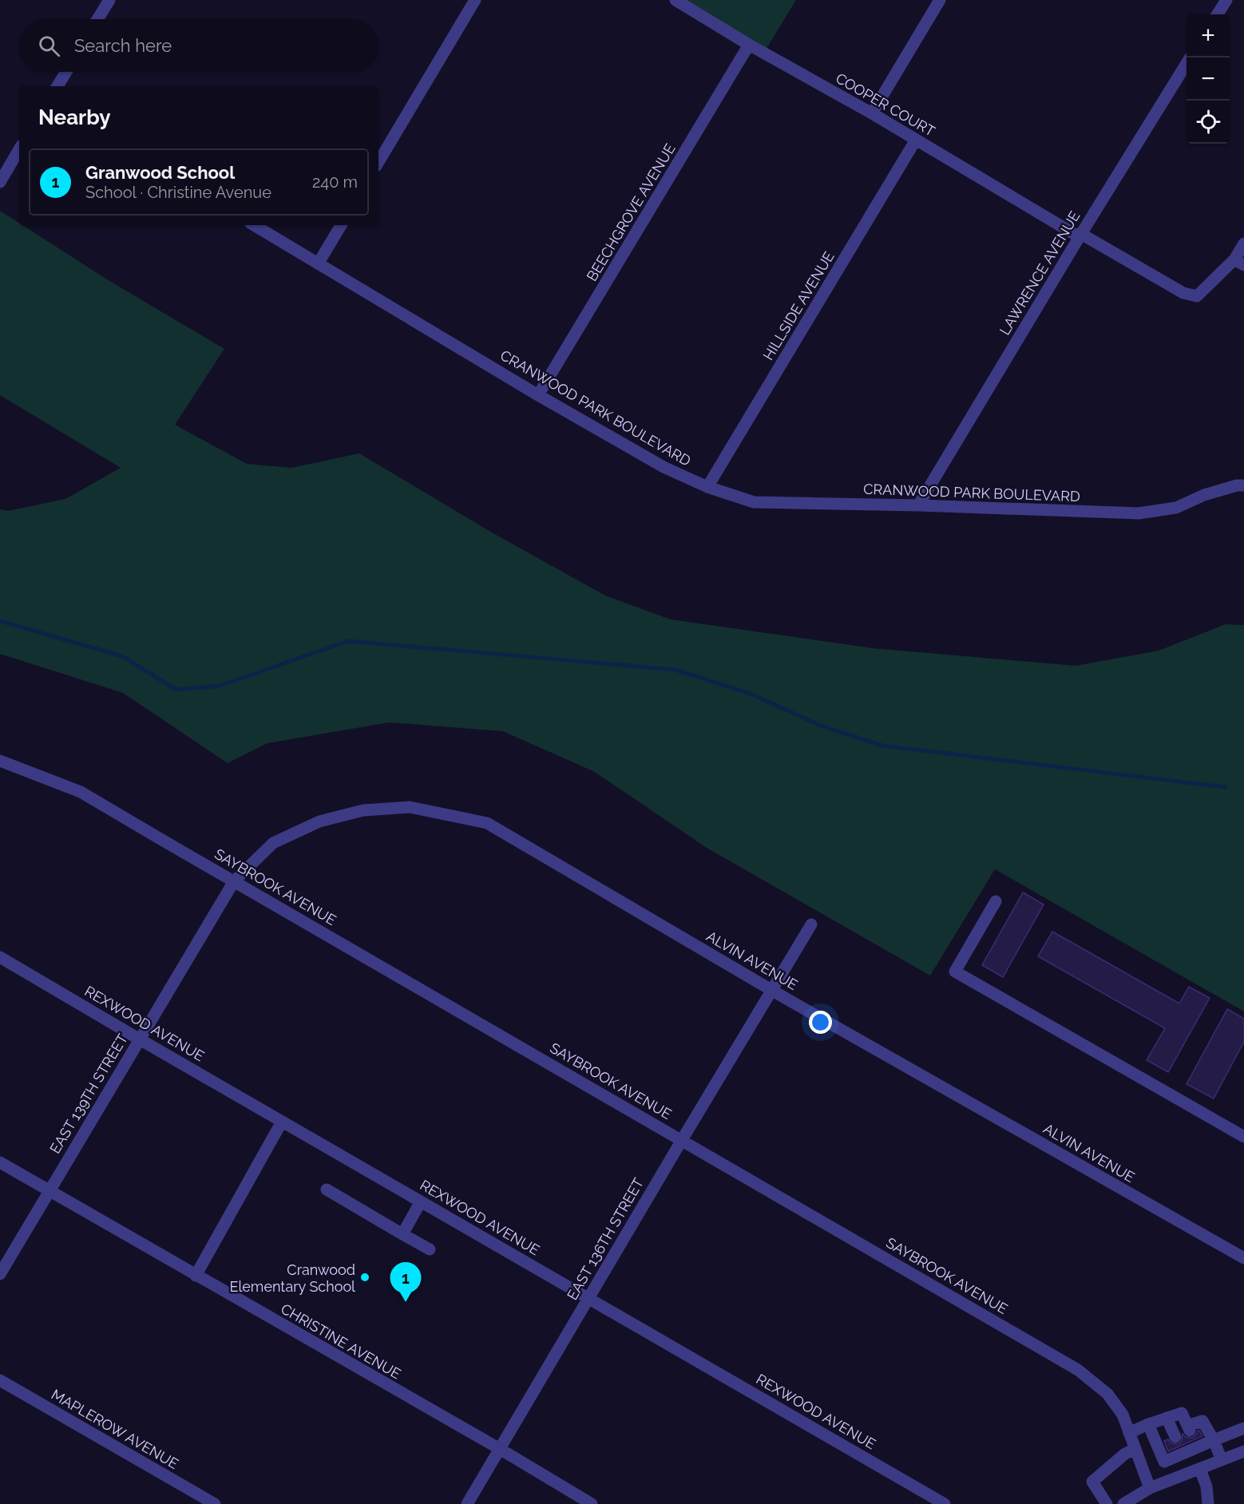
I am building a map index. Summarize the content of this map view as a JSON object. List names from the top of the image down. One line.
{"streets":{"street":["COOPER COURT","BEECHGROVE AVENUE","LAWRENCE AVENUE","HILLSIDE AVENUE","CRANWOOD PARK BOULEVARD","SAYBROOK AVENUE","ALVIN AVENUE","REXWOOD AVENUE","EAST 139TH STREET","EAST 136TH STREET","CHRISTINE AVENUE","MAPLEROW AVENUE"]},"crossings":[["COOPER COURT","BEECHGROVE AVENUE"],["COOPER COURT","LAWRENCE AVENUE"],["COOPER COURT","HILLSIDE AVENUE"],["BEECHGROVE AVENUE","CRANWOOD PARK BOULEVARD"],["LAWRENCE AVENUE","CRANWOOD PARK BOULEVARD"],["HILLSIDE AVENUE","CRANWOOD PARK BOULEVARD"],["SAYBROOK AVENUE","ALVIN AVENUE"],["SAYBROOK AVENUE","EAST 139TH STREET"],["SAYBROOK AVENUE","EAST 136TH STREET"],["ALVIN AVENUE","EAST 139TH STREET"],["ALVIN AVENUE","EAST 136TH STREET"],["REXWOOD AVENUE","EAST 139TH STREET"],["REXWOOD AVENUE","EAST 136TH STREET"],["EAST 139TH STREET","CHRISTINE AVENUE"],["EAST 136TH STREET","CHRISTINE AVENUE"]],"places":["Cranwood Elementary School"],"page":{"map_buttons":["+","−"],"search":"Search here","heading":"Nearby","list":[{"mark":"1","name":"Granwood School","note":"School · Christine Avenue","value":"240 m"}],"pins":"1"}}
